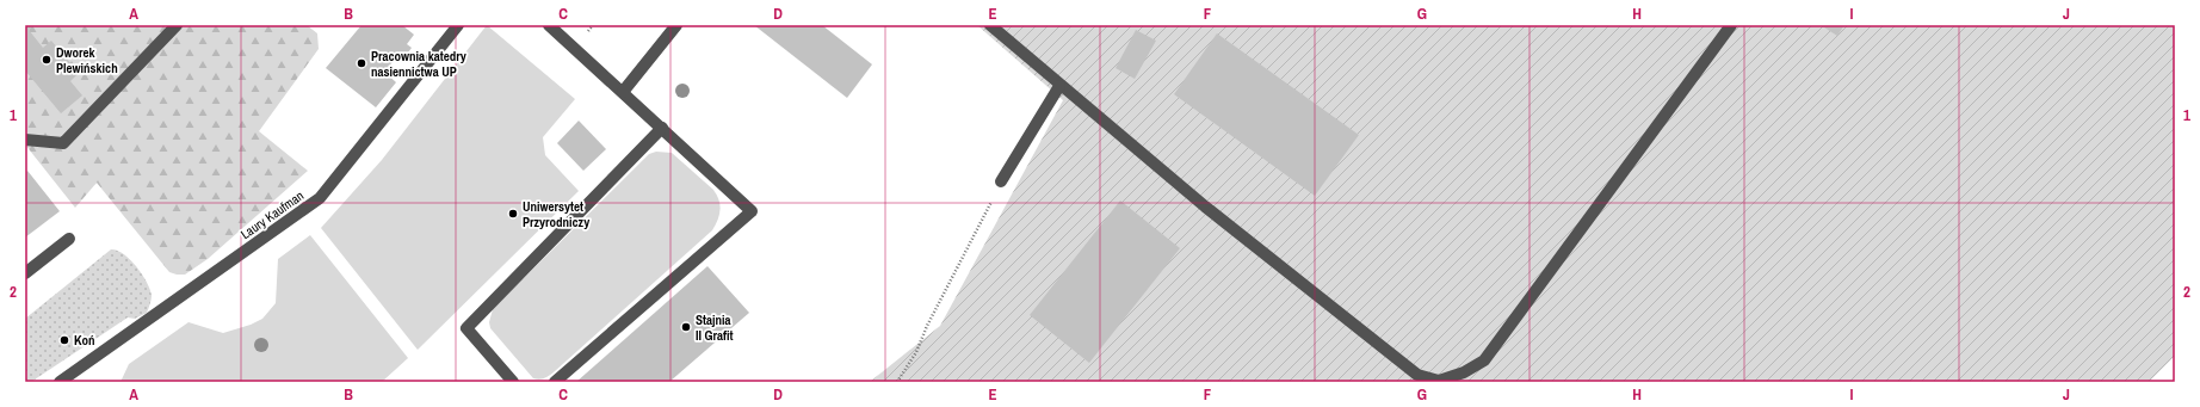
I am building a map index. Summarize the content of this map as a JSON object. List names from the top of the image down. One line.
{"streets":{"street":["Laury Kaufman"]},"places":["Dworek Plewińskich","Pracownia katedry nasiennictwa UP","Uniwersytet Przyrodniczy","Stajnia II Grafit","Koń"],"grid":{"columns":["A","B","C","D","E","F","G","H","I","J"],"rows":["1","2"]}}
